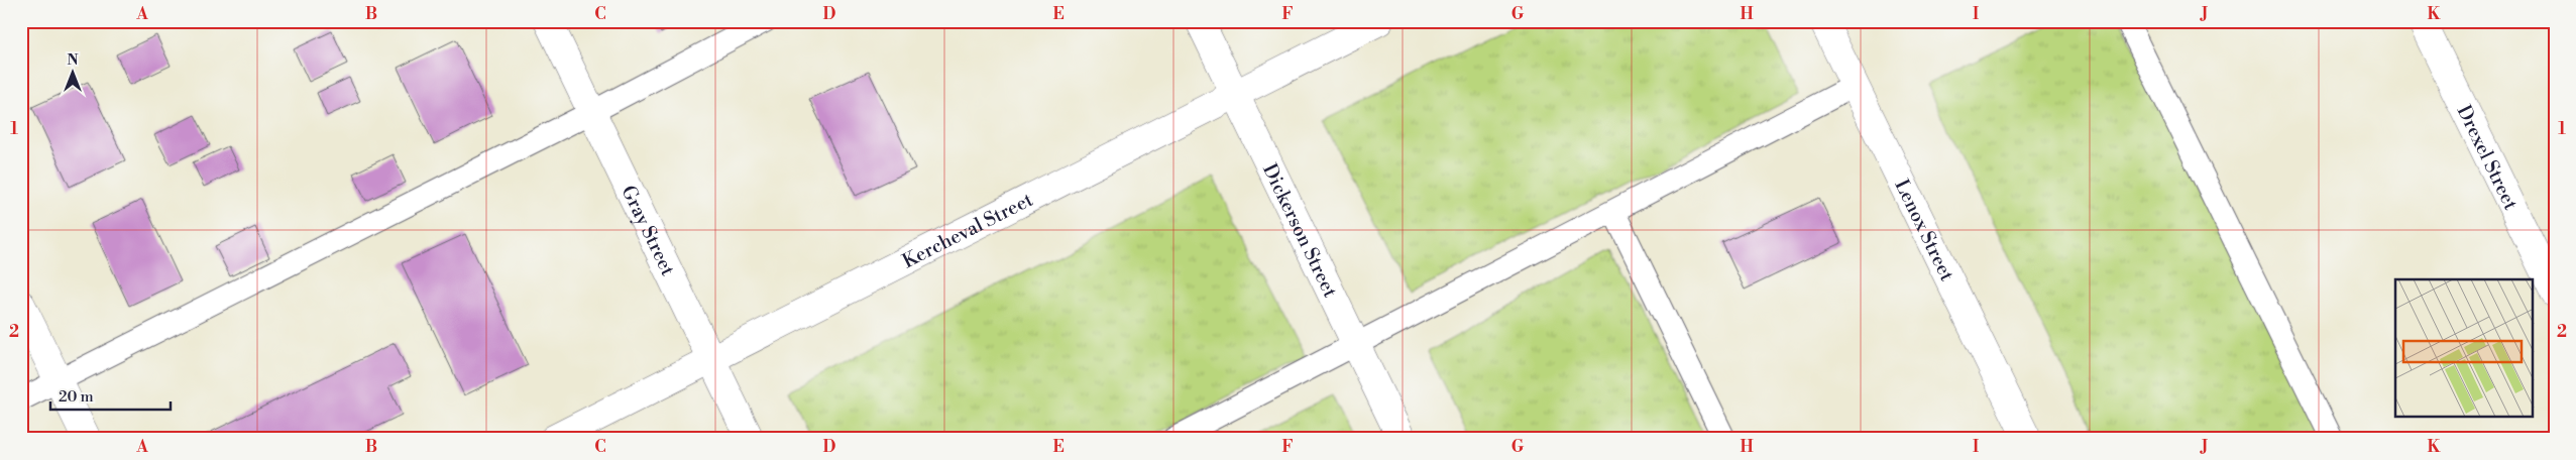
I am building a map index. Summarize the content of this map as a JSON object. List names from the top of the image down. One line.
{"streets":{"street":["Drexel Street","Gray Street","Kercheval Street","Dickerson Street","Lenox Street"]},"crossings":[["Gray Street","Kercheval Street"],["Kercheval Street","Dickerson Street"]],"scale_bar":"20 m","north":"top","grid":{"columns":["A","B","C","D","E","F","G","H","I","J","K"],"rows":["1","2"]}}
